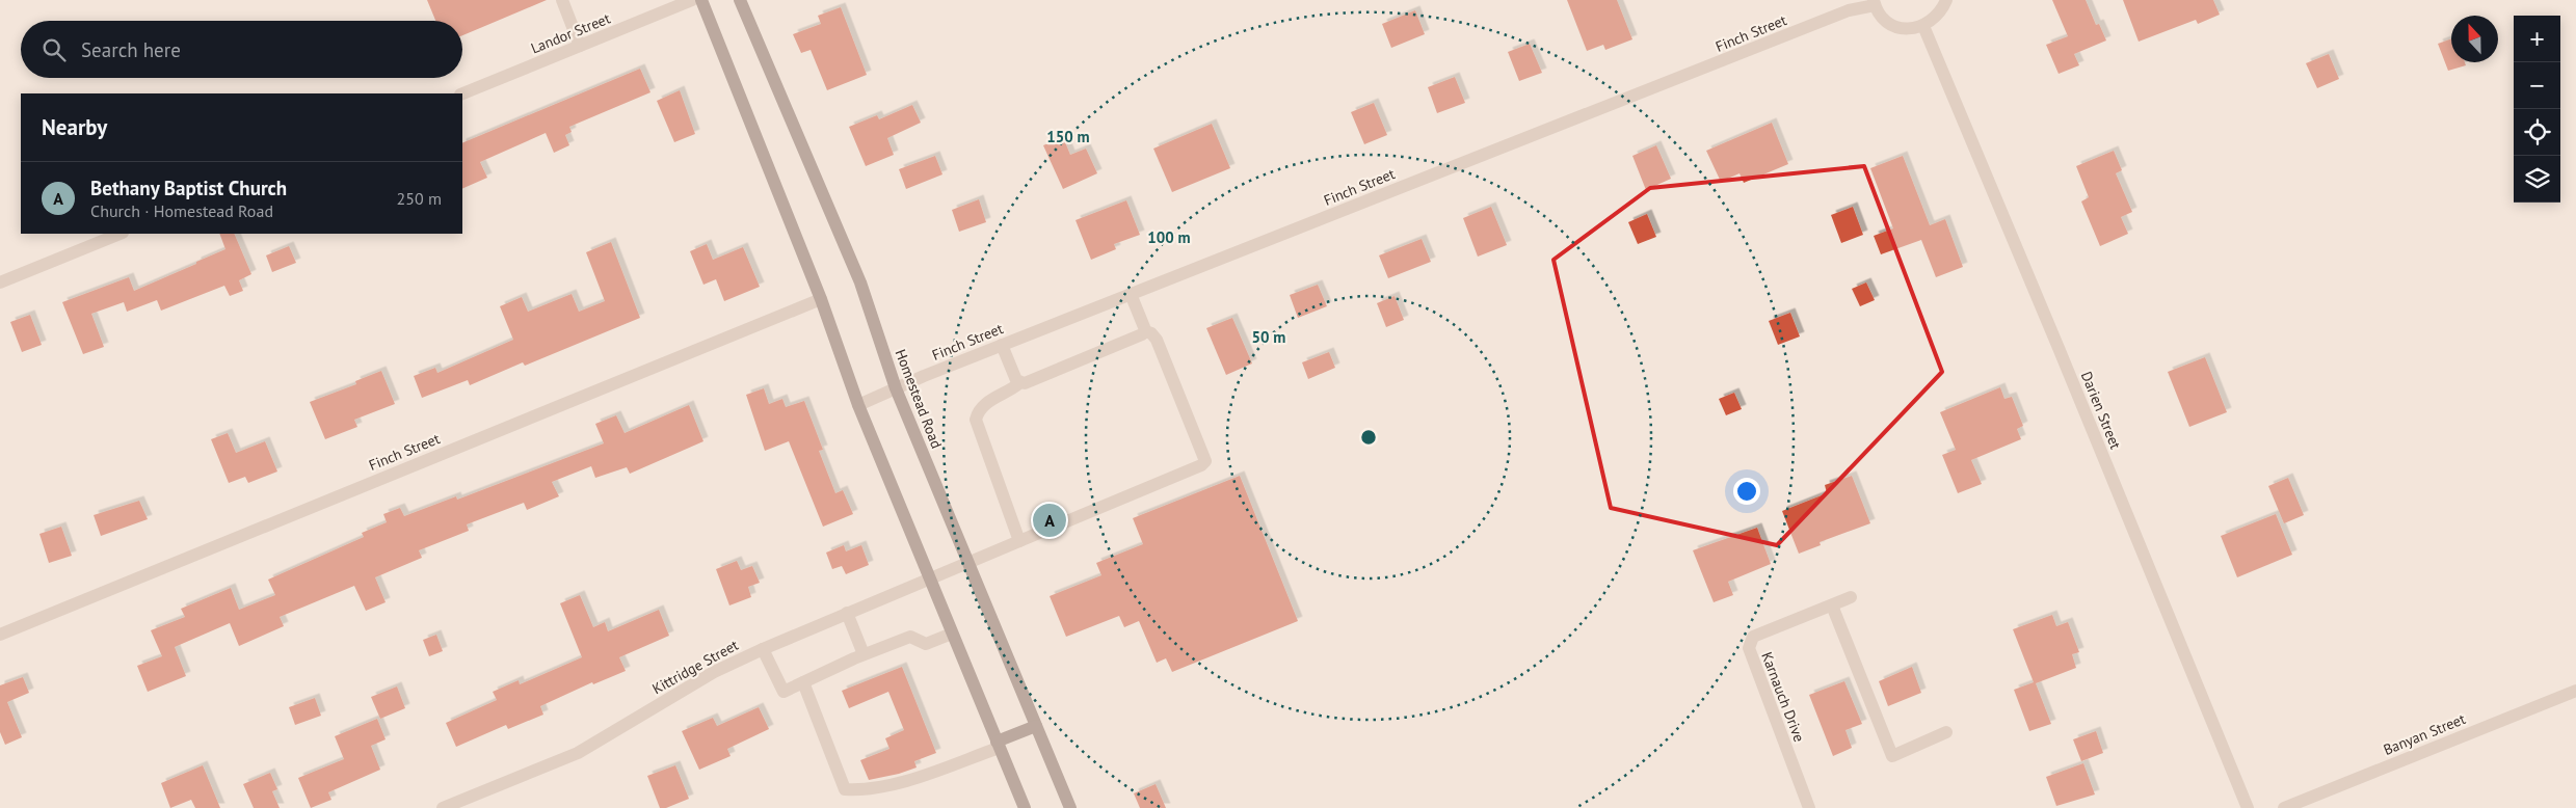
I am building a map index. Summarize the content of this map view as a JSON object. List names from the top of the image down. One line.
{"streets":{"main road":["Homestead Road"],"street":["Landor Street","Finch Street","Darien Street","Kittridge Street","Karnauch Drive","Banyan Street"]},"crossings":[["Finch Street","Homestead Road"],["Homestead Road","Kittridge Street"]],"north":"top","page":{"map_buttons":["+","−"],"search":"Search here","heading":"Nearby","list":[{"mark":"A","name":"Bethany Baptist Church","note":"Church · Homestead Road","value":"250 m"}],"pins":"A"},"rings":["150 m","100 m","50 m"]}
